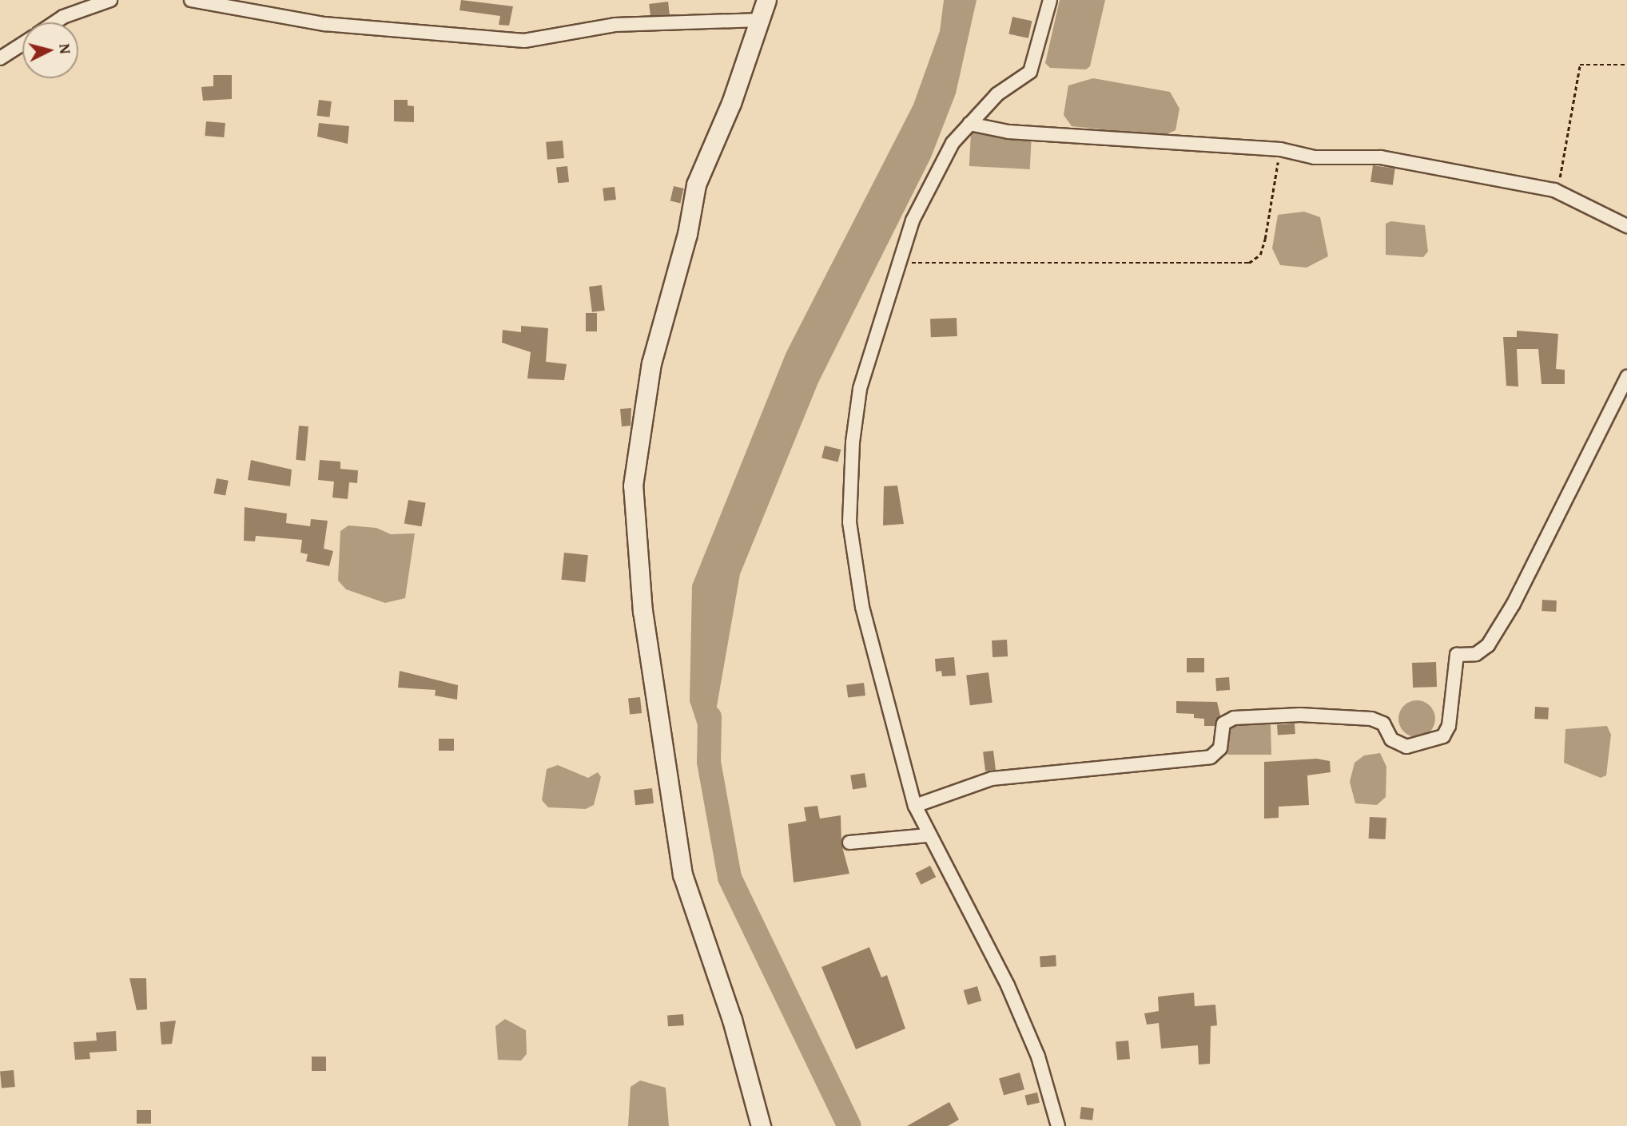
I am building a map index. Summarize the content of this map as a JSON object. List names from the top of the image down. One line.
{"north":"right"}
